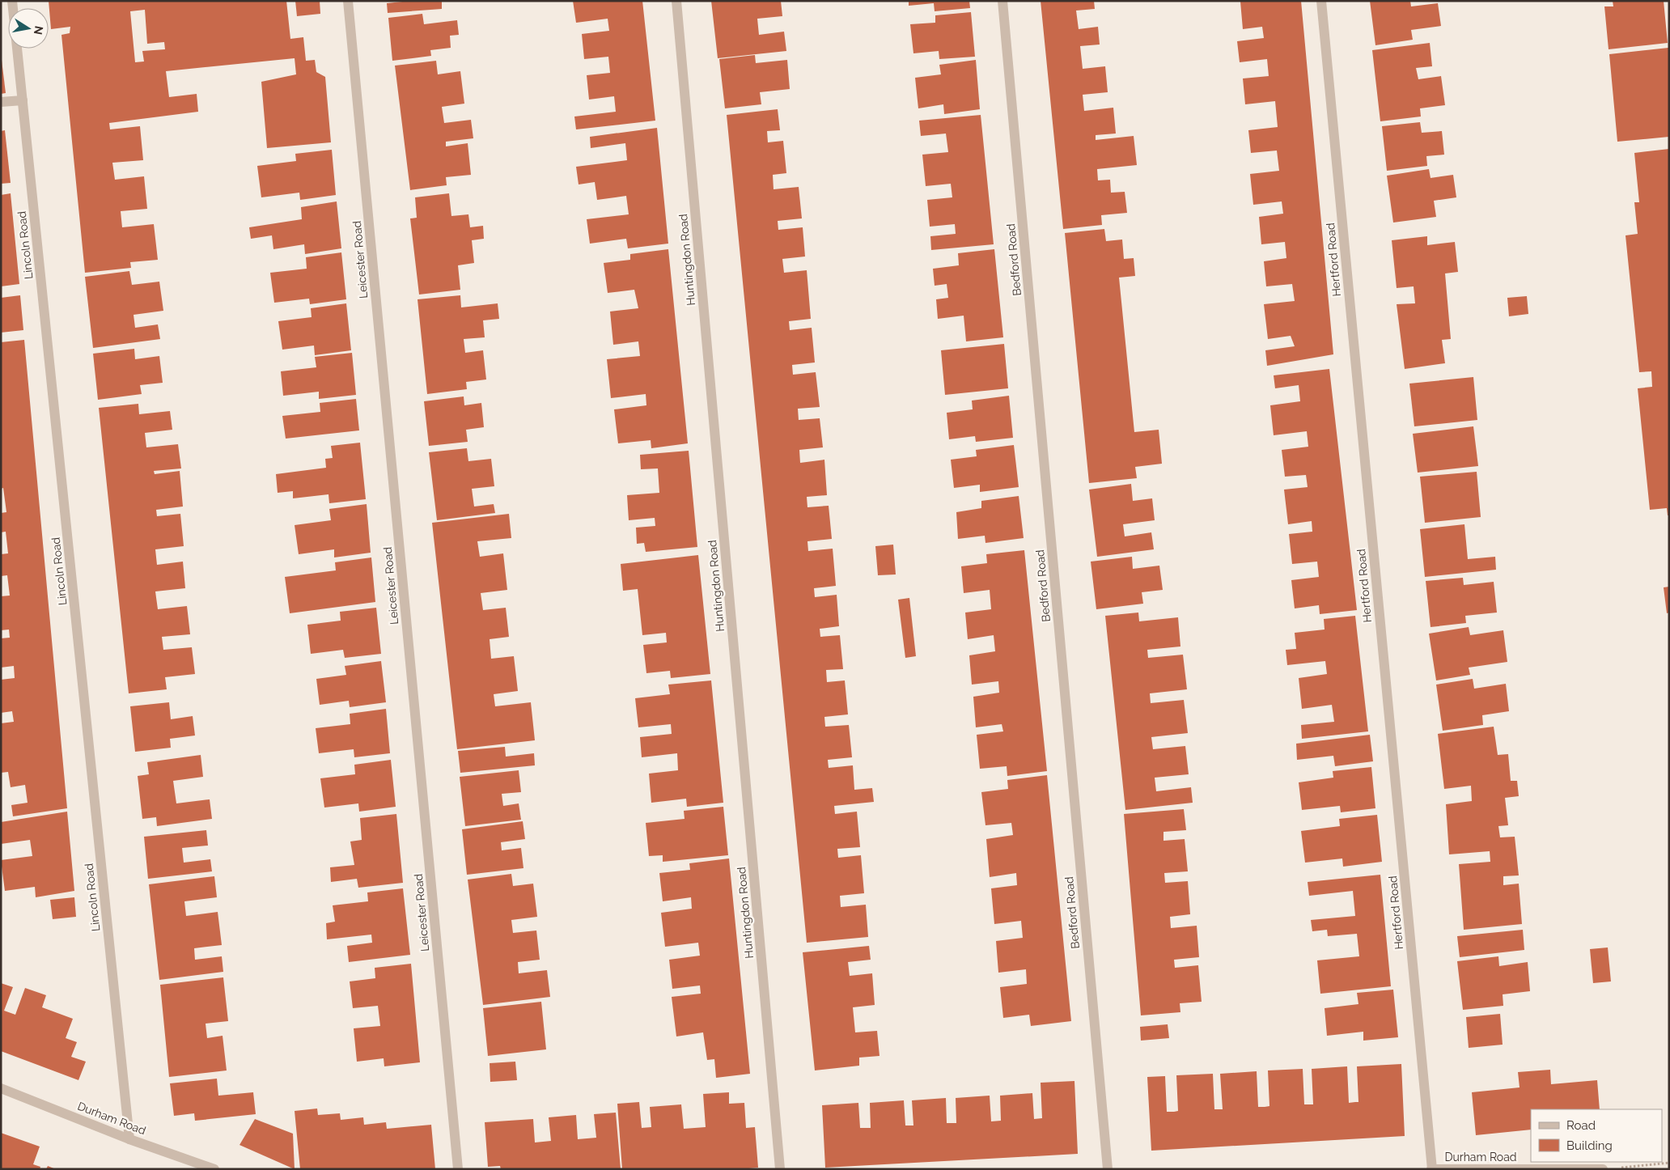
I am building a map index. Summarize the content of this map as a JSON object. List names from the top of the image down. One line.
{"streets":{"street":["Lincoln Road","Leicester Road","Huntingdon Road","Bedford Road","Hertford Road","Durham Road"]},"crossings":[["Lincoln Road","Durham Road"],["Hertford Road","Durham Road"]],"legend":["Road","Building"],"north":"right"}
